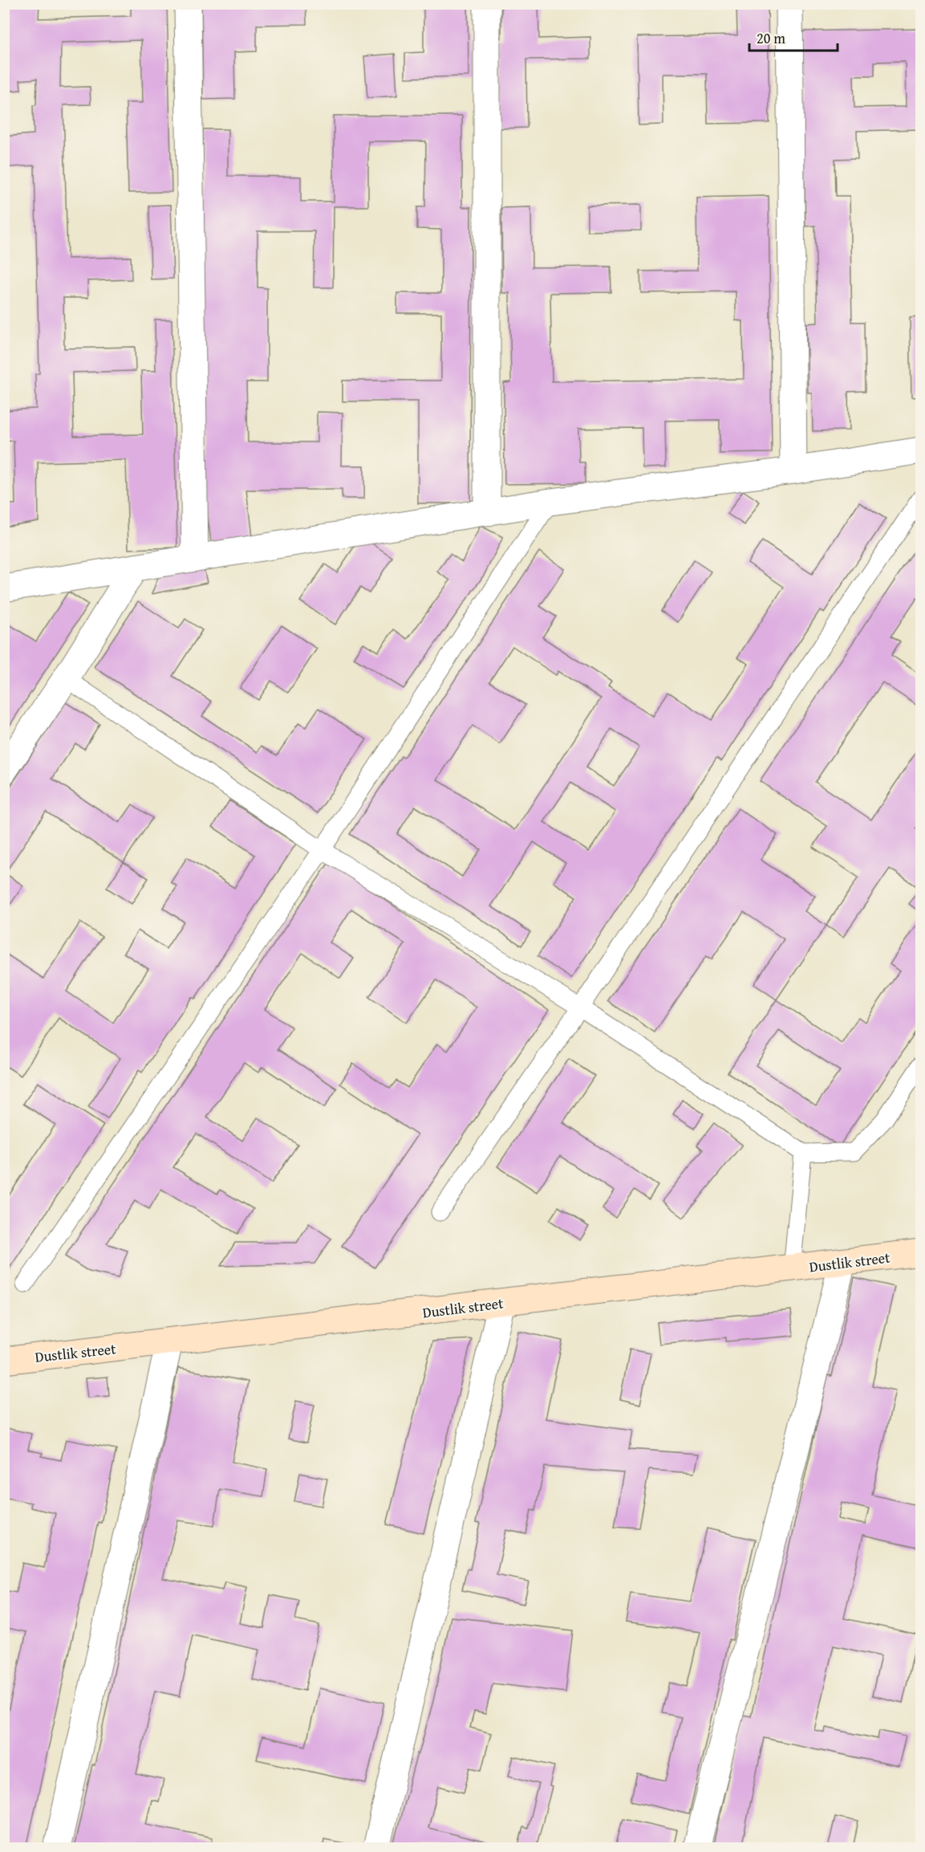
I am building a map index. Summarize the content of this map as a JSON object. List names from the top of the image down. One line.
{"streets":{"street":["Dustlik street"]},"scale_bar":"20 m"}
